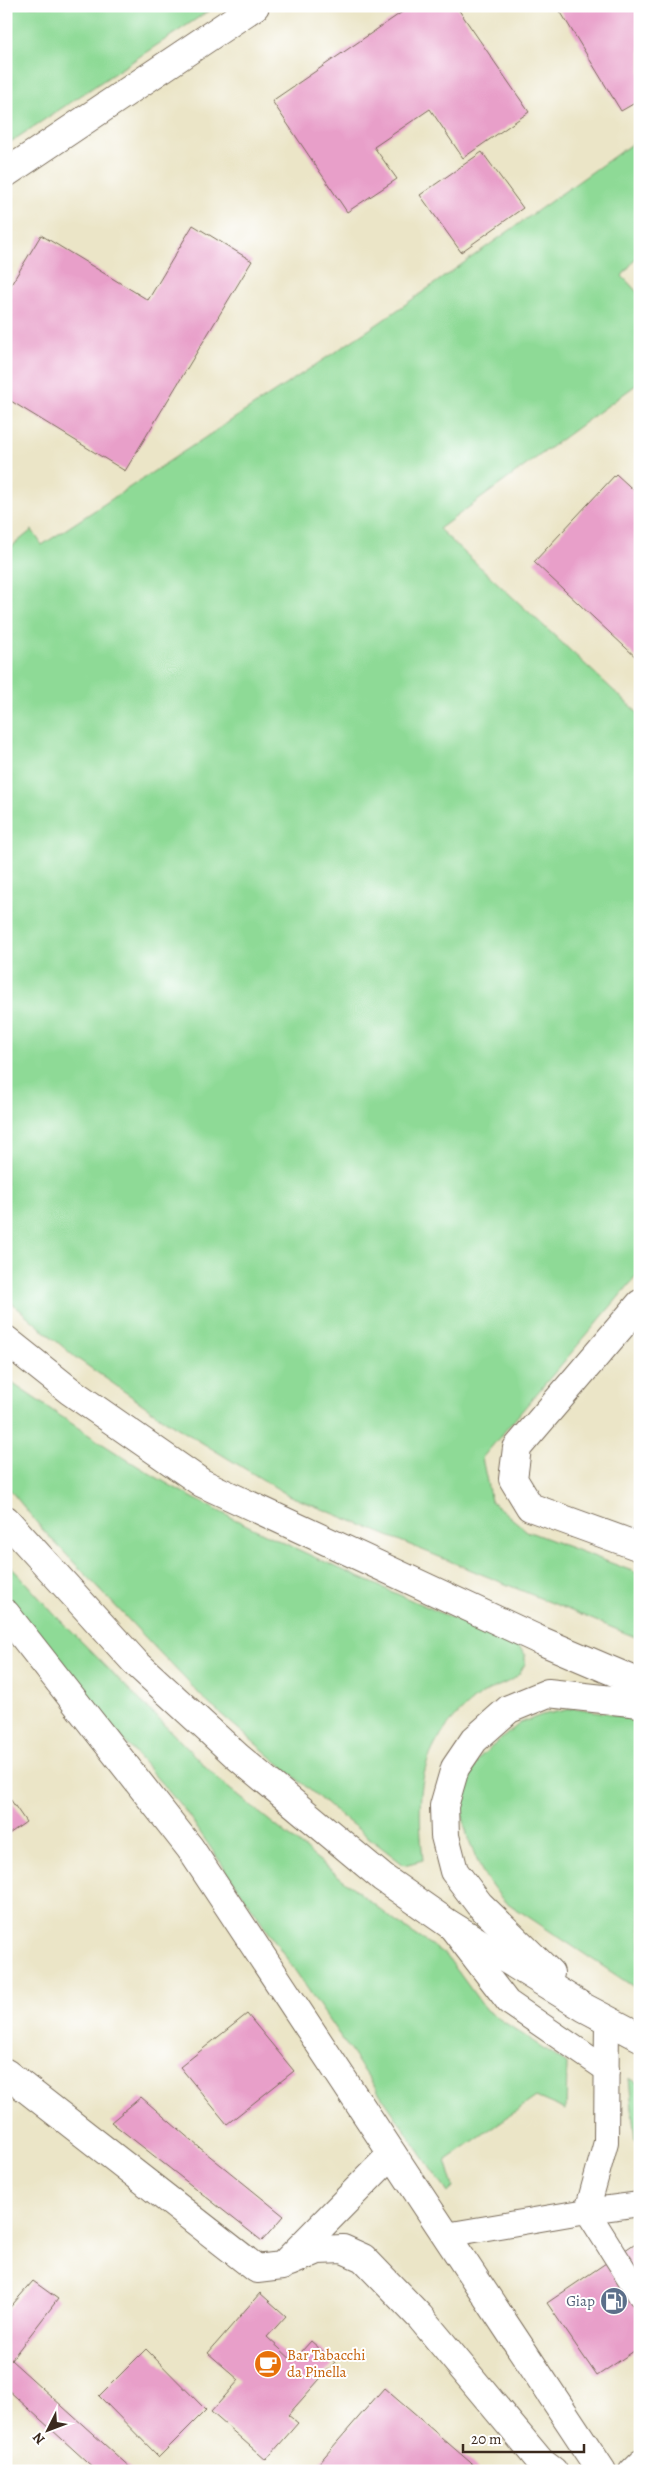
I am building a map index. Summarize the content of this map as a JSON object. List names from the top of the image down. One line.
{"places":{"fuel station":["Giap"],"cafe":["Bar Tabacchi da Pinella"]},"scale_bar":"20 m","north":"bottom left"}
